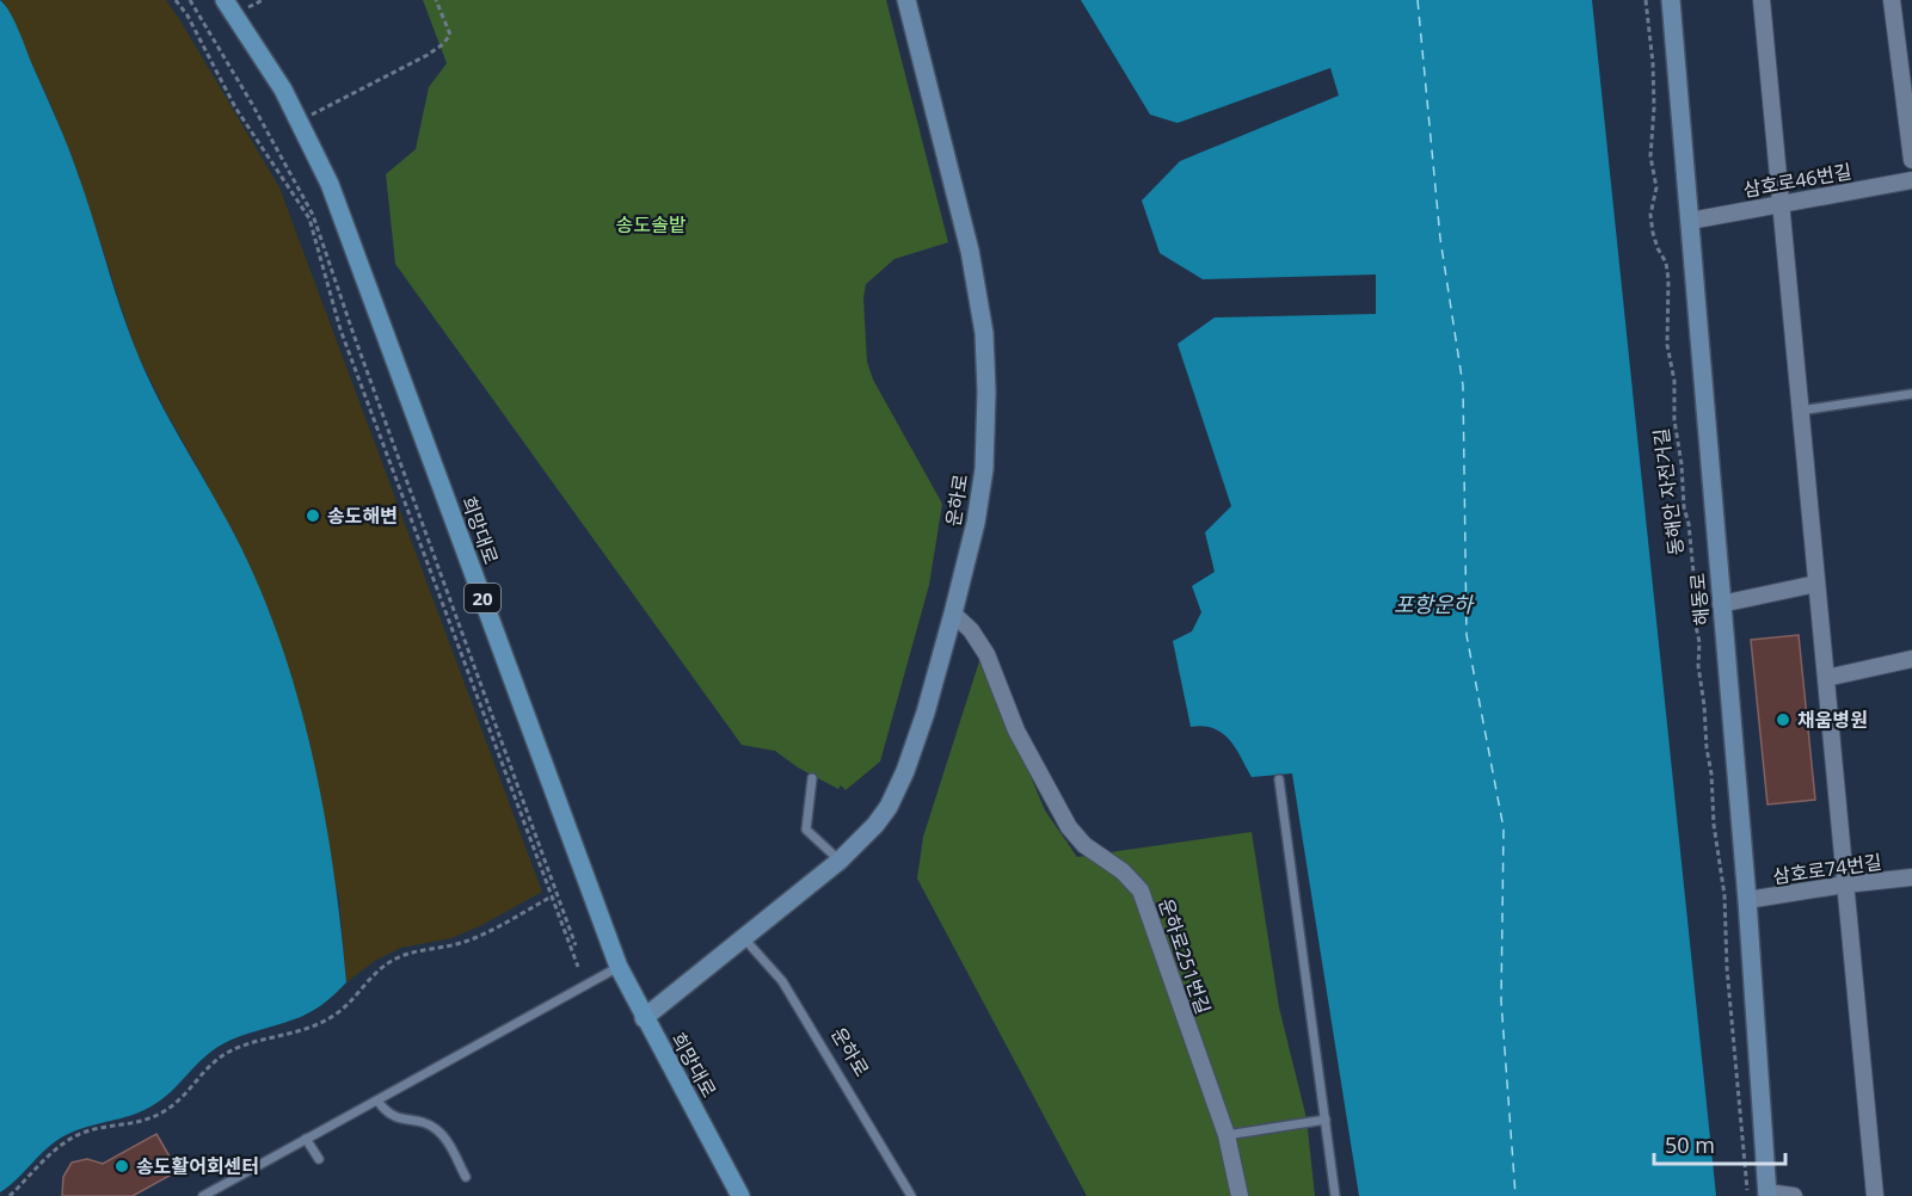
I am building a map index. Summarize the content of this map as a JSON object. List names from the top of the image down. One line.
{"streets":{"main road":["희망대로","20"],"street":["삼호로46번길","운하로","해동로","삼호로74번길","운하로251번길"],"path":["동해안 자전거길"]},"crossings":[["삼호로46번길","해동로"],["운하로","희망대로"],["운하로","운하로251번길"],["해동로","삼호로74번길"]],"water":["포항운하"],"parks":["송도솔밭"],"places":["송도해변","채움병원","송도활어회센터"],"scale_bar":"50 m"}
